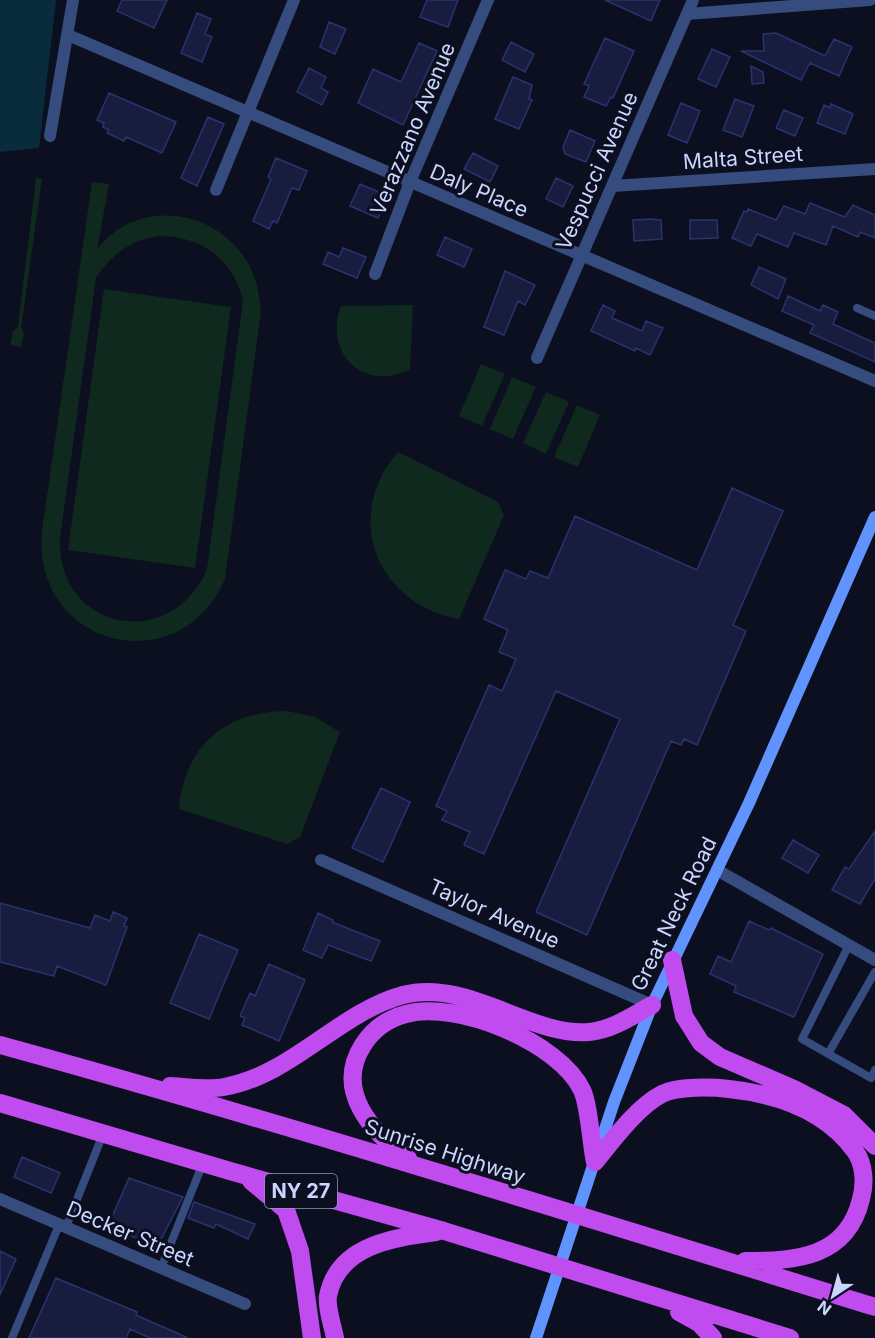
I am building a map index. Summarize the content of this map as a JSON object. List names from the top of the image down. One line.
{"streets":{"highway":["Sunrise Highway","NY 27"],"main road":["Great Neck Road"],"street":["Verazzano Avenue","Malta Street","Vespucci Avenue","Daly Place","Taylor Avenue","Decker Street"]},"crossings":[["Verazzano Avenue","Daly Place"],["Malta Street","Vespucci Avenue"],["Vespucci Avenue","Daly Place"],["Taylor Avenue","Great Neck Road"]],"north":"bottom left"}
